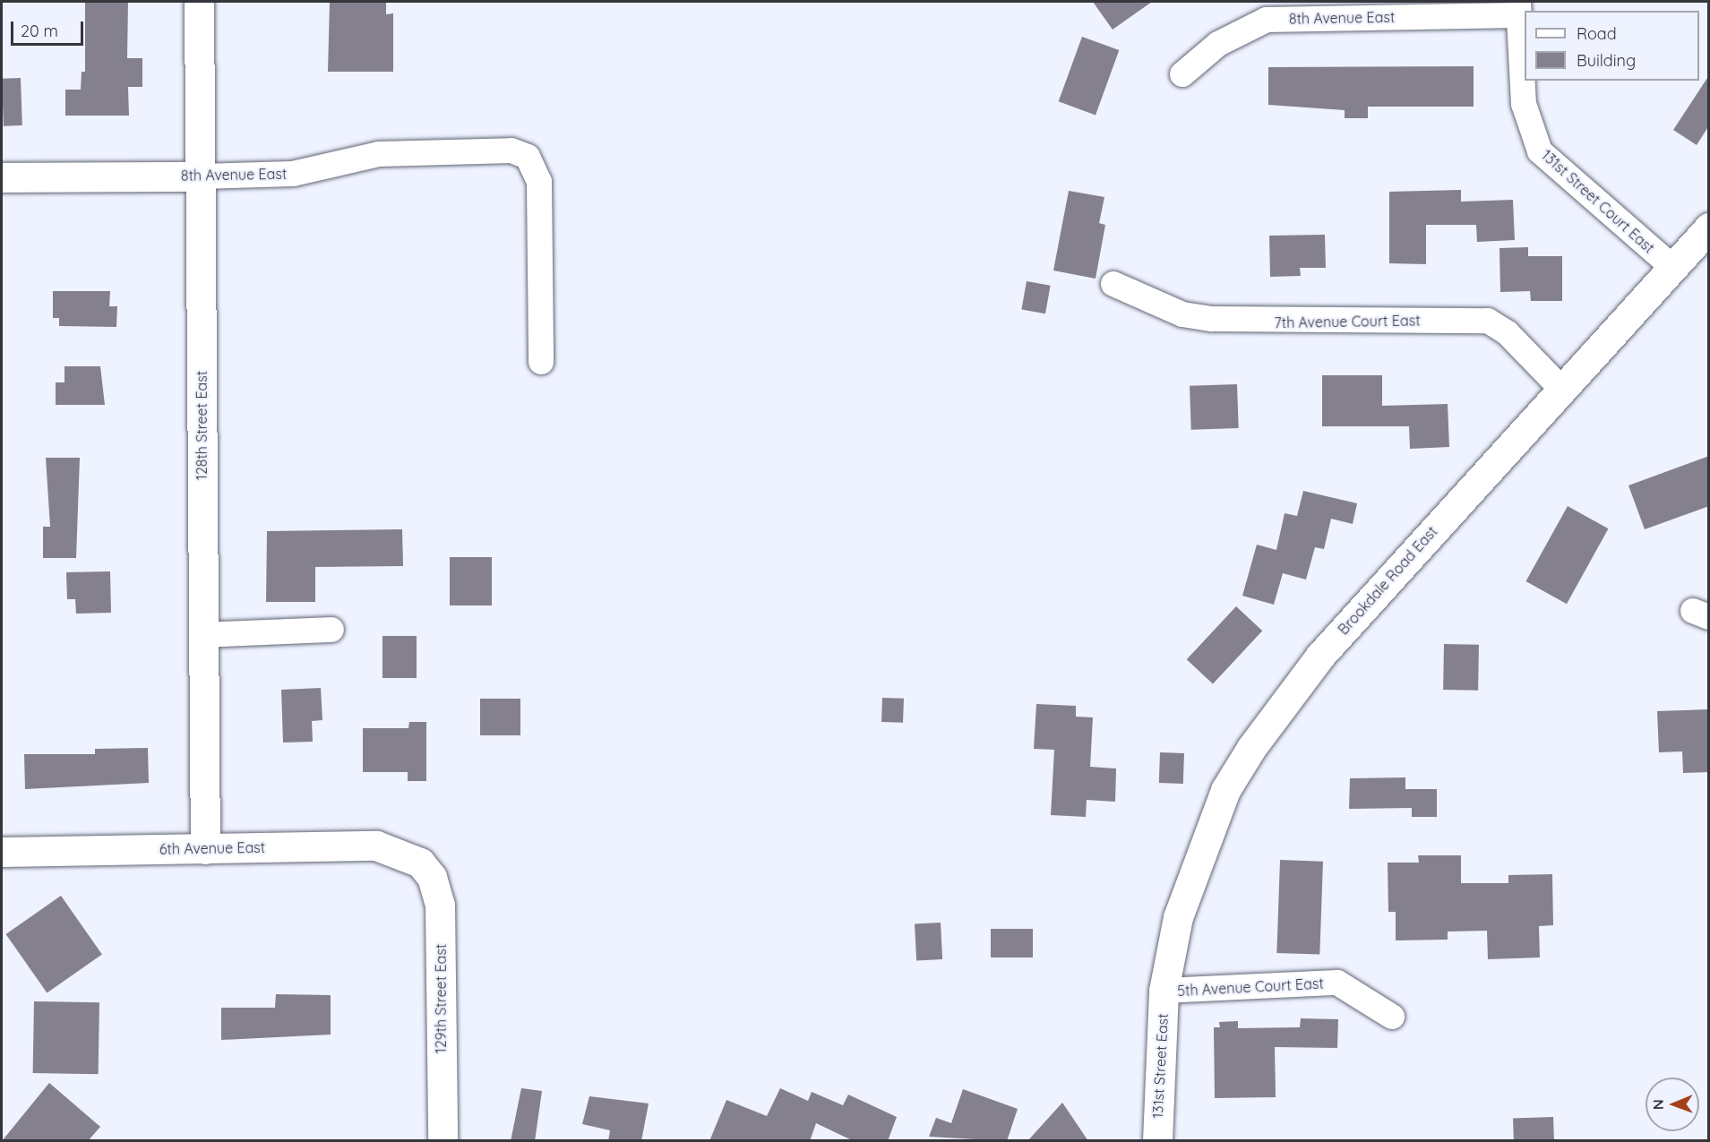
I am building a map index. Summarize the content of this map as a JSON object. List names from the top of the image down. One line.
{"streets":{"street":["8th Avenue East","131st Street Court East","7th Avenue Court East","128th Street East","Brookdale Road East","6th Avenue East","5th Avenue Court East","129th Street East","131st Street East"]},"crossings":[["8th Avenue East","131st Street Court East"],["8th Avenue East","128th Street East"],["131st Street Court East","Brookdale Road East"],["7th Avenue Court East","Brookdale Road East"],["128th Street East","6th Avenue East"],["Brookdale Road East","5th Avenue Court East"],["Brookdale Road East","131st Street East"],["6th Avenue East","129th Street East"],["5th Avenue Court East","131st Street East"]],"legend":["Road","Building"],"scale_bar":"20 m","north":"left"}
